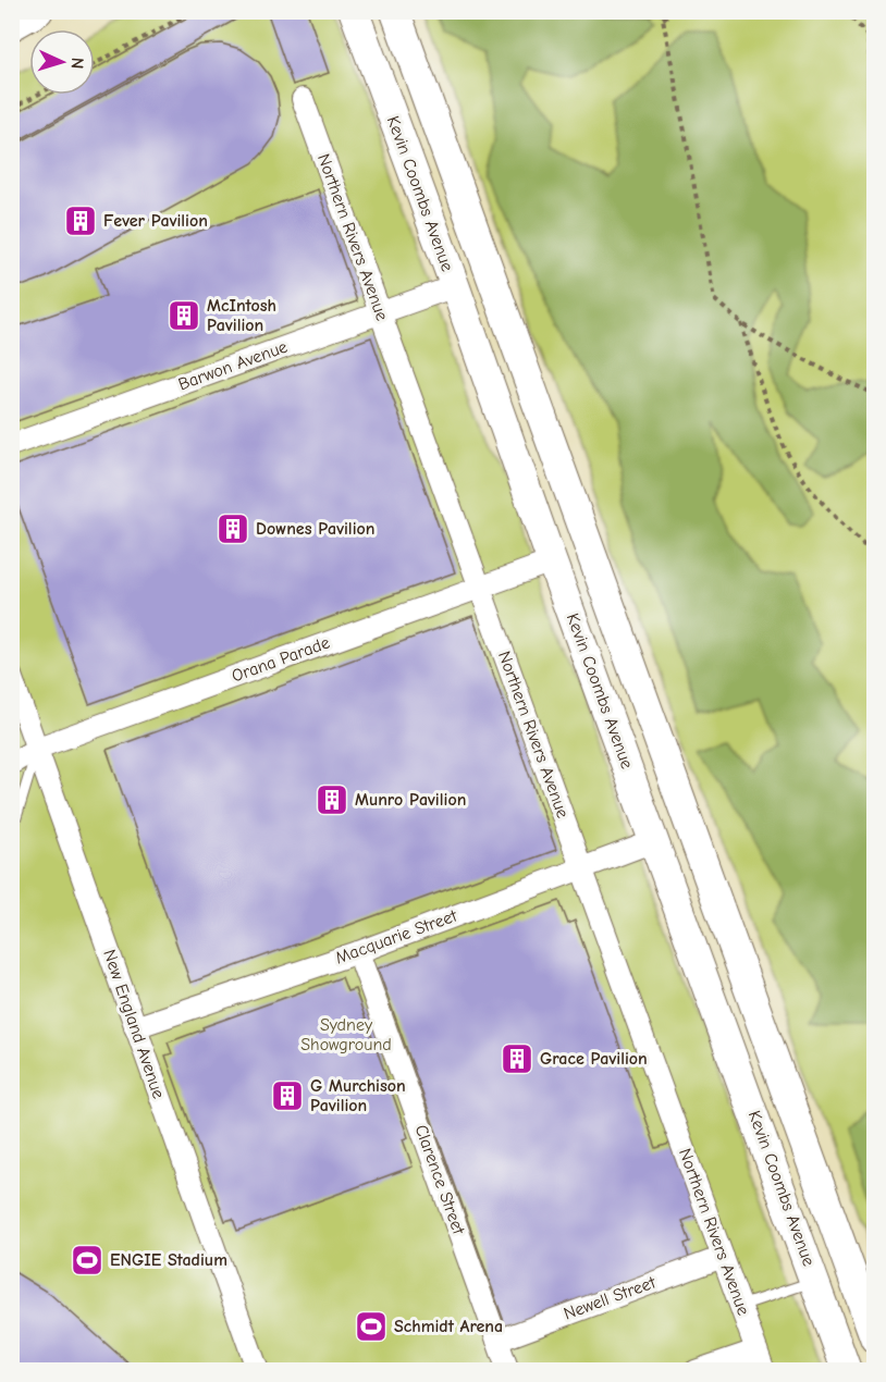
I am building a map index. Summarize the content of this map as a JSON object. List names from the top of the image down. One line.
{"streets":{"main road":["Kevin Coombs Avenue"],"street":["Northern Rivers Avenue","Barwon Avenue","Orana Parade","Macquarie Street","New England Avenue","Clarence Street","Newell Street"]},"crossings":[["Kevin Coombs Avenue","Barwon Avenue"],["Kevin Coombs Avenue","Orana Parade"],["Kevin Coombs Avenue","Macquarie Street"],["Northern Rivers Avenue","Barwon Avenue"],["Northern Rivers Avenue","Orana Parade"],["Northern Rivers Avenue","Macquarie Street"],["Northern Rivers Avenue","Newell Street"],["Orana Parade","New England Avenue"],["Macquarie Street","New England Avenue"],["Macquarie Street","Clarence Street"],["Clarence Street","Newell Street"]],"parks":["Sydney Showground"],"places":{"building":["Fever Pavilion","McIntosh Pavilion","Downes Pavilion","Munro Pavilion","Grace Pavilion","G Murchison Pavilion"],"sports":["ENGIE Stadium","Schmidt Arena"]},"north":"right"}
